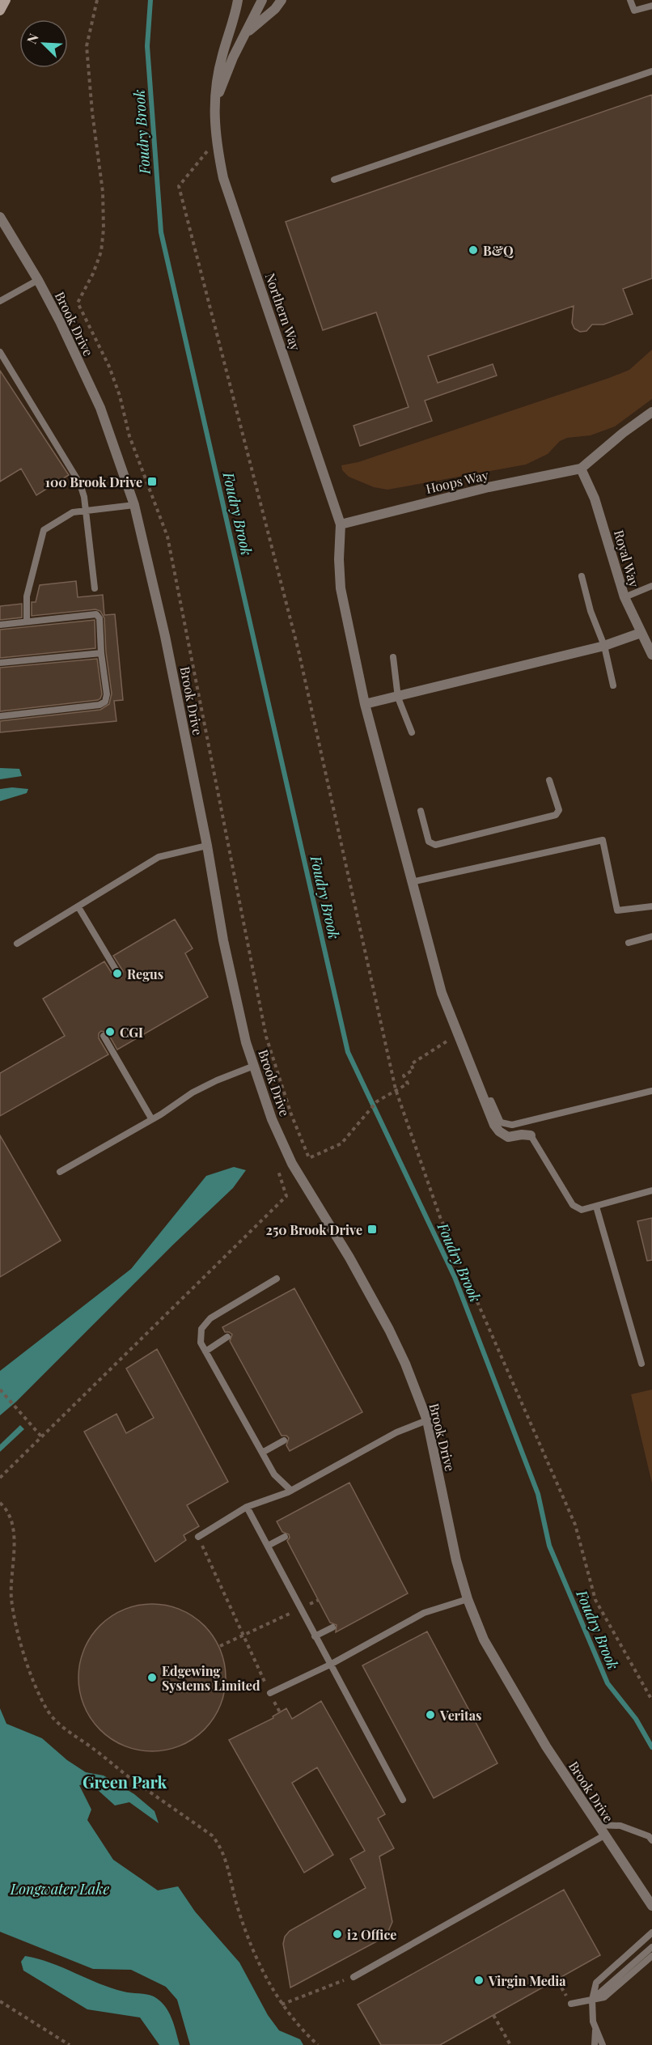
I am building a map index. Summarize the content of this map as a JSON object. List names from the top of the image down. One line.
{"streets":{"street":["Northern Way","Brook Drive","Hoops Way","Royal Way"]},"crossings":[["Northern Way","Hoops Way"],["Hoops Way","Royal Way"]],"districts":["Green Park"],"water":["Foudry Brook","Longwater Lake"],"places":{"other":["B&Q","Regus","CGI","Edgewing Systems Limited","Veritas","i2 Office","Virgin Media"],"transit":["100 Brook Drive","250 Brook Drive"]},"north":"top left"}
